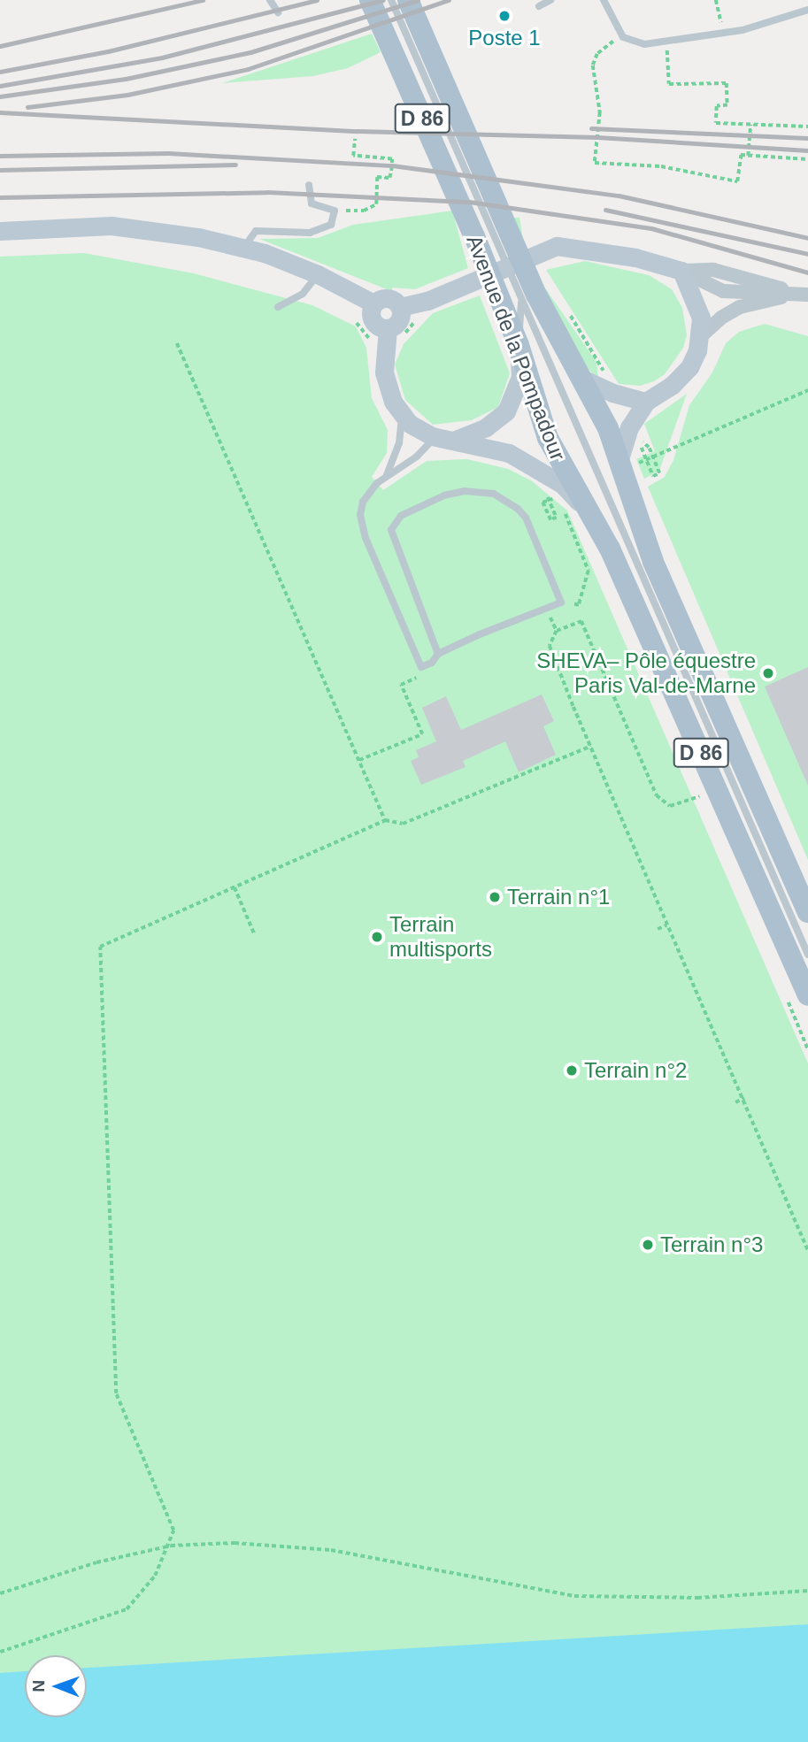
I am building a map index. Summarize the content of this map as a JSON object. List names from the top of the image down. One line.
{"streets":{"main road":["D 86","Avenue de la Pompadour"]},"places":["Poste 1","SHEVA– Pôle équestre Paris Val-de-Marne","Terrain n°1","Terrain multisports","Terrain n°2","Terrain n°3"],"north":"left"}
